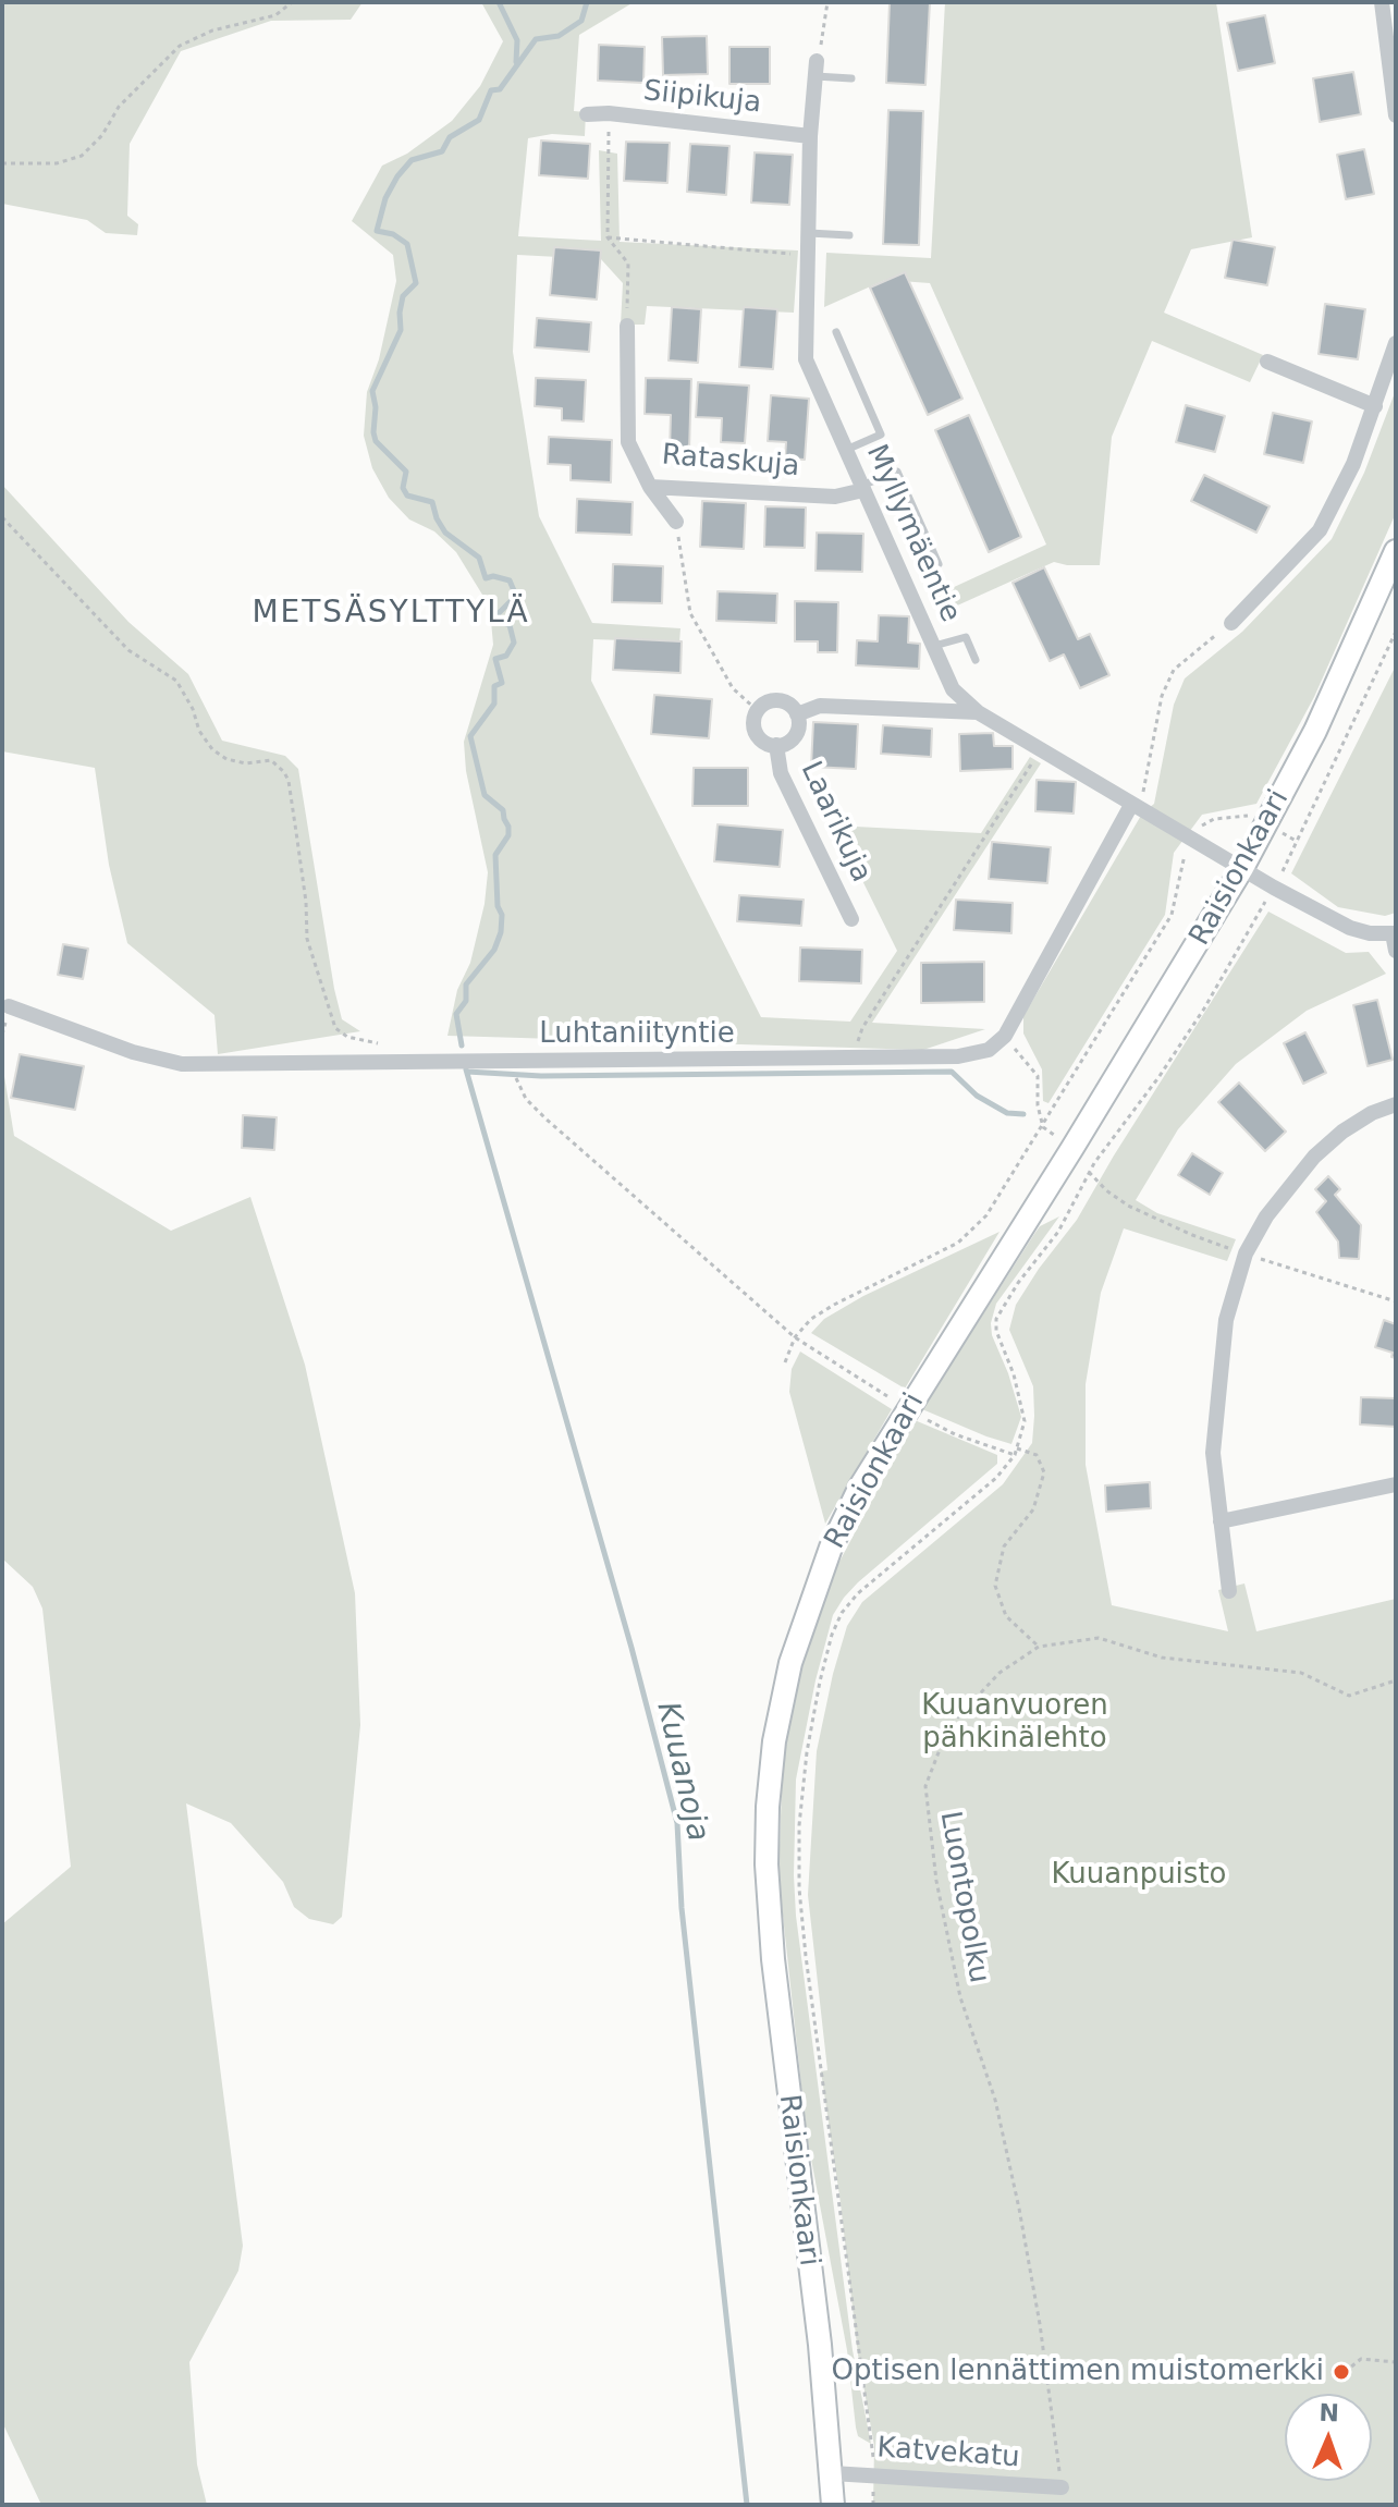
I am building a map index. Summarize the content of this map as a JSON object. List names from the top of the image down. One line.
{"streets":{"main road":["Raisionkaari"],"street":["Siipikuja","Rataskuja","Myllymäentie","Laarikuja","Luhtaniityntie","Katvekatu"],"path":["Luontopolku"]},"crossings":[["Siipikuja","Myllymäentie"],["Rataskuja","Myllymäentie"],["Myllymäentie","Raisionkaari"],["Raisionkaari","Katvekatu"],["Luontopolku","Katvekatu"]],"districts":["METSÄSYLTTYLÄ"],"water":["Kuuanoja"],"parks":["Kuuanvuoren pähkinälehto","Kuuanpuisto"],"places":["Optisen lennättimen muistomerkki"],"north":"top"}
